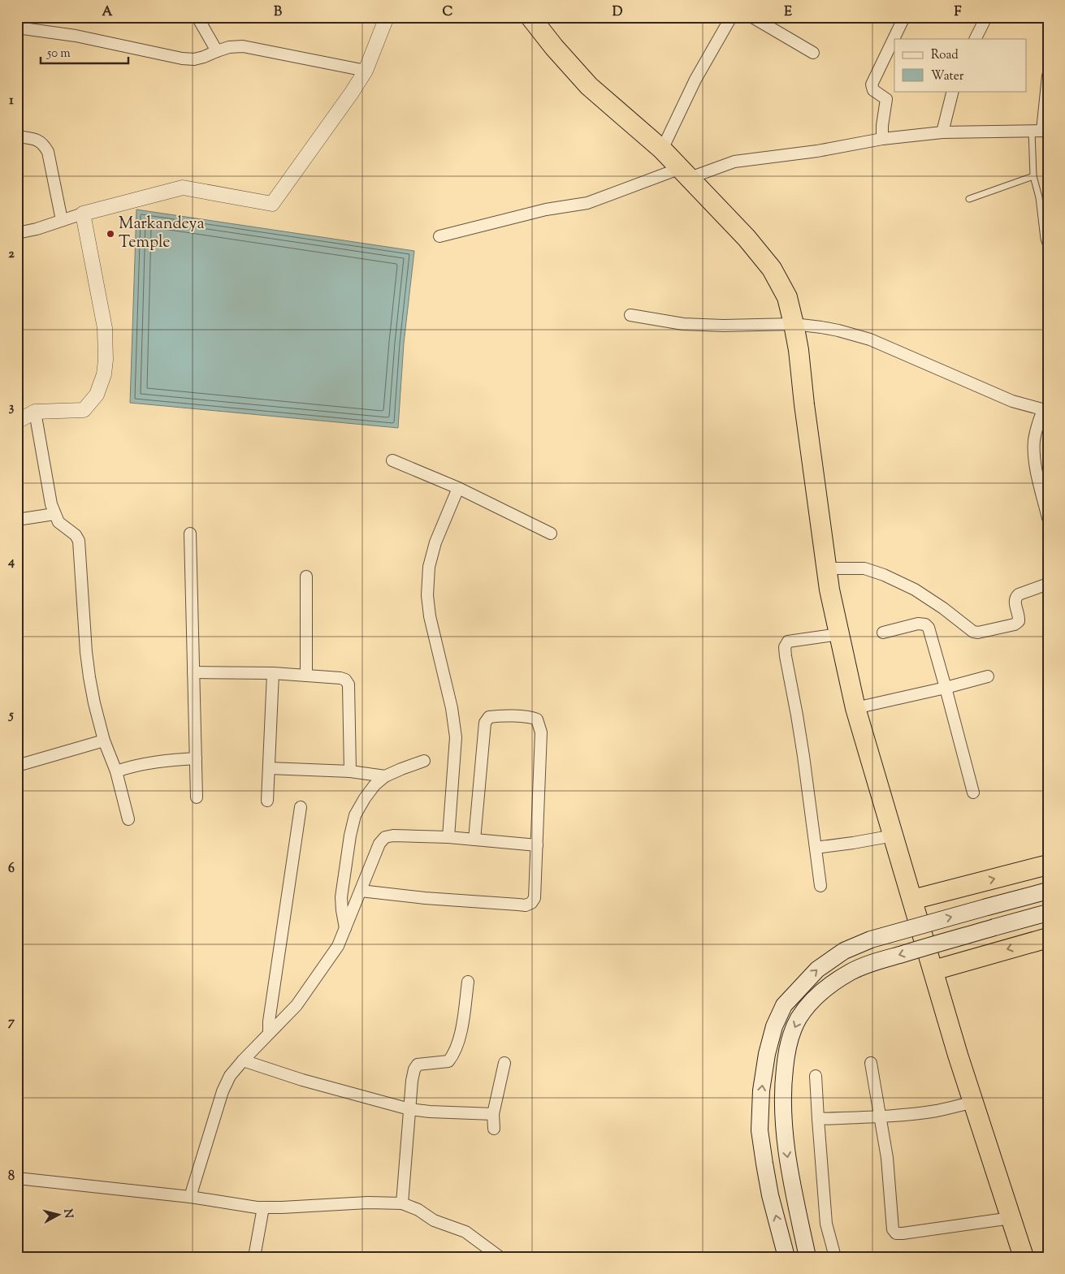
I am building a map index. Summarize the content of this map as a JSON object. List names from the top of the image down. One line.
{"places":["Markandeya Temple"],"legend":["Road","Water"],"scale_bar":"50 m","north":"right","grid":{"columns":["A","B","C","D","E","F"],"rows":["1","2","3","4","5","6","7","8"]}}
